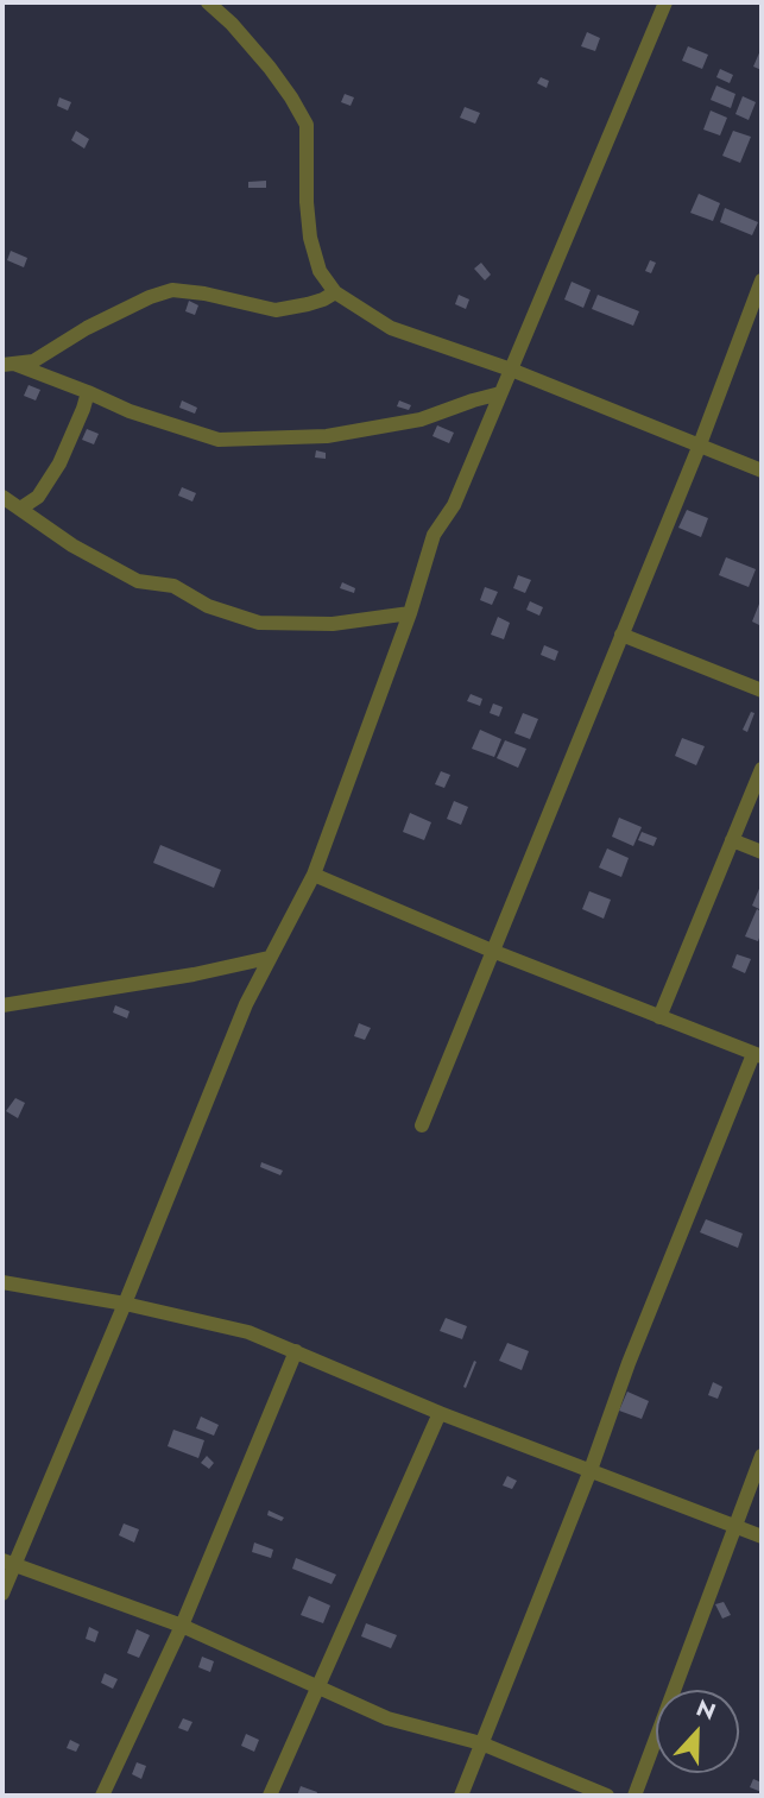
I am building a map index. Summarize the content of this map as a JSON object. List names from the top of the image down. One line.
{"north":"top"}
